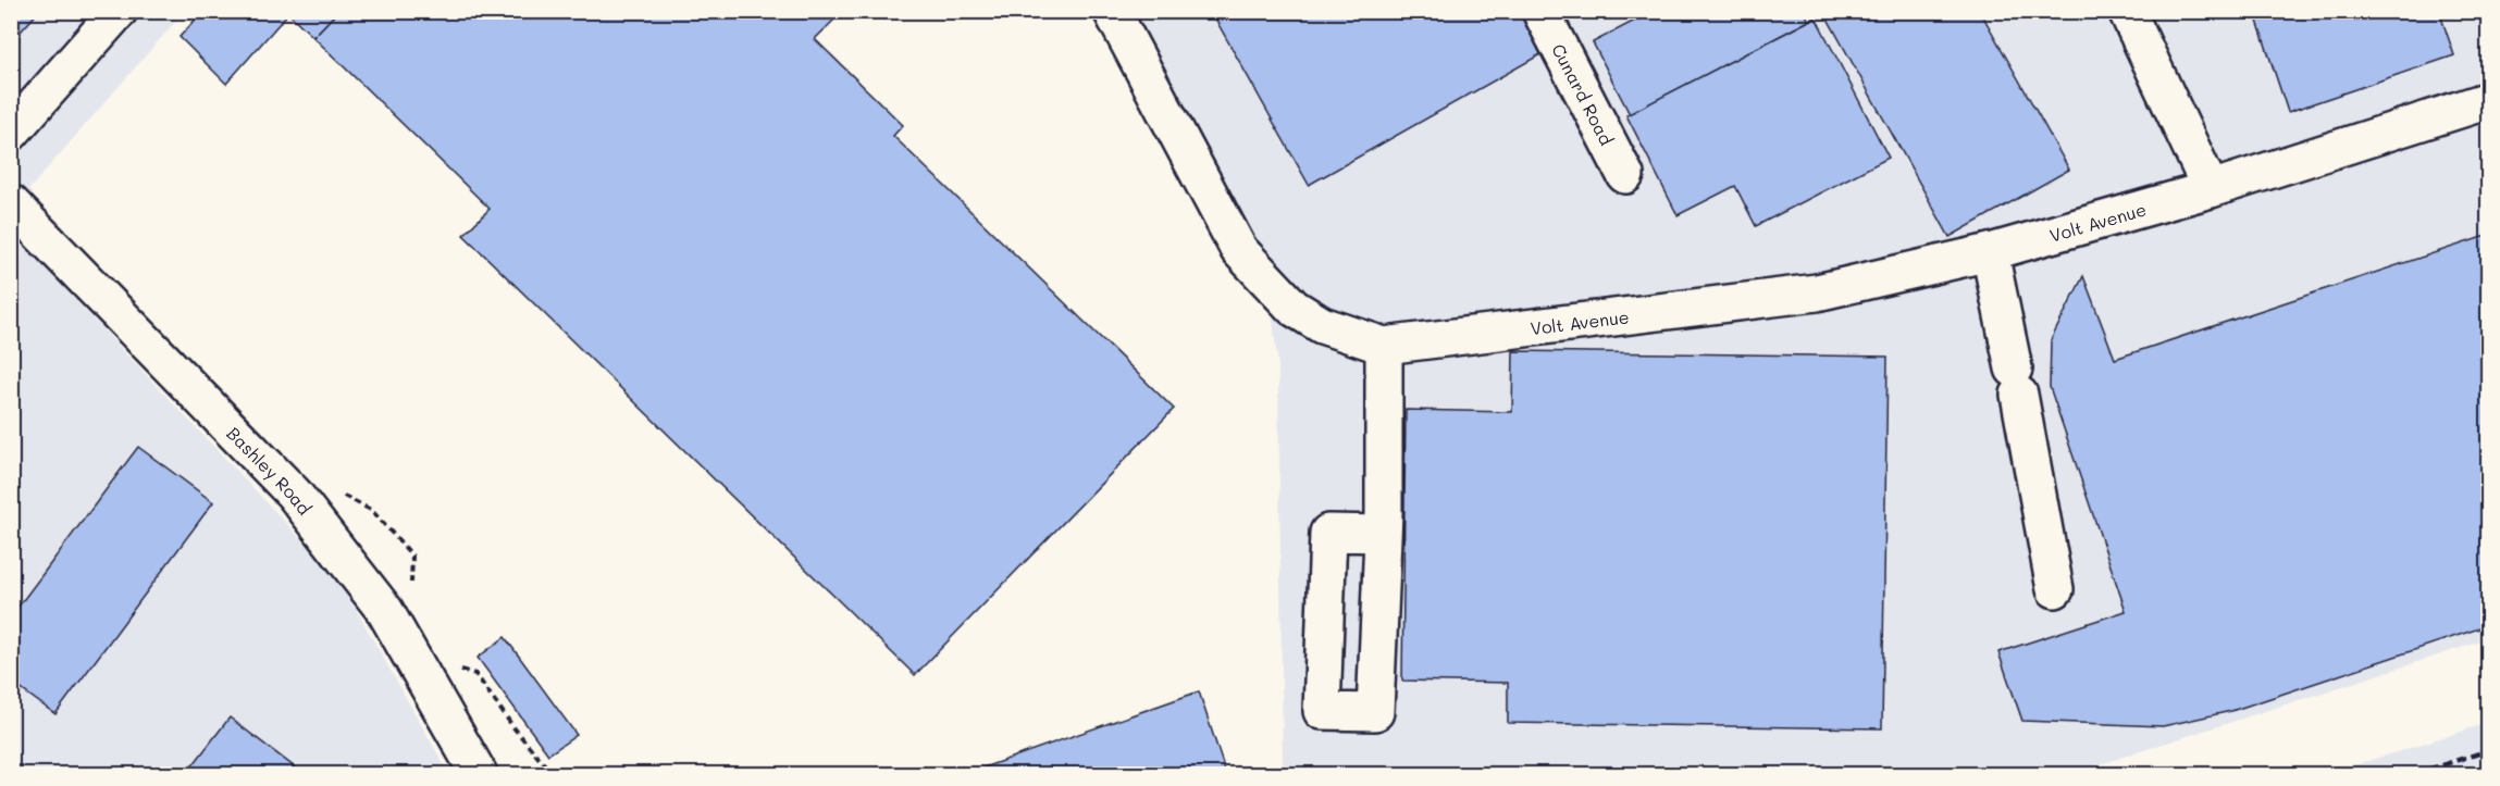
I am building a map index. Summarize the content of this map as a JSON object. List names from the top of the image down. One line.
{"streets":{"street":["Cunard Road","Volt Avenue","Bashley Road"]}}
